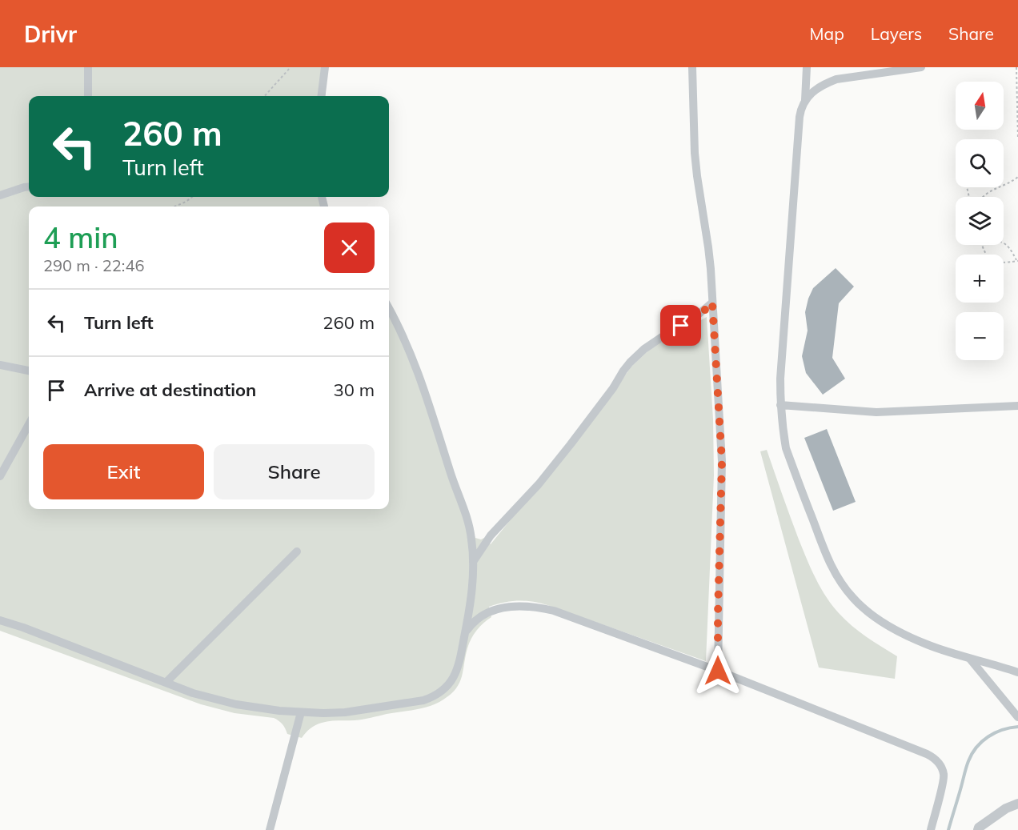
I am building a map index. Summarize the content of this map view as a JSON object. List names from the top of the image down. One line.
{"north":"top","page":{"header":"Drivr","nav":["Map","Layers","Share"],"map_buttons":["+","−"],"turn":["260 m","Turn left"],"heading":["4 min","290 m · 22:46"],"list":[{"name":"Turn left","value":"260 m"},{"name":"Arrive at destination","value":"30 m"}],"buttons":["Exit","Share"]}}
